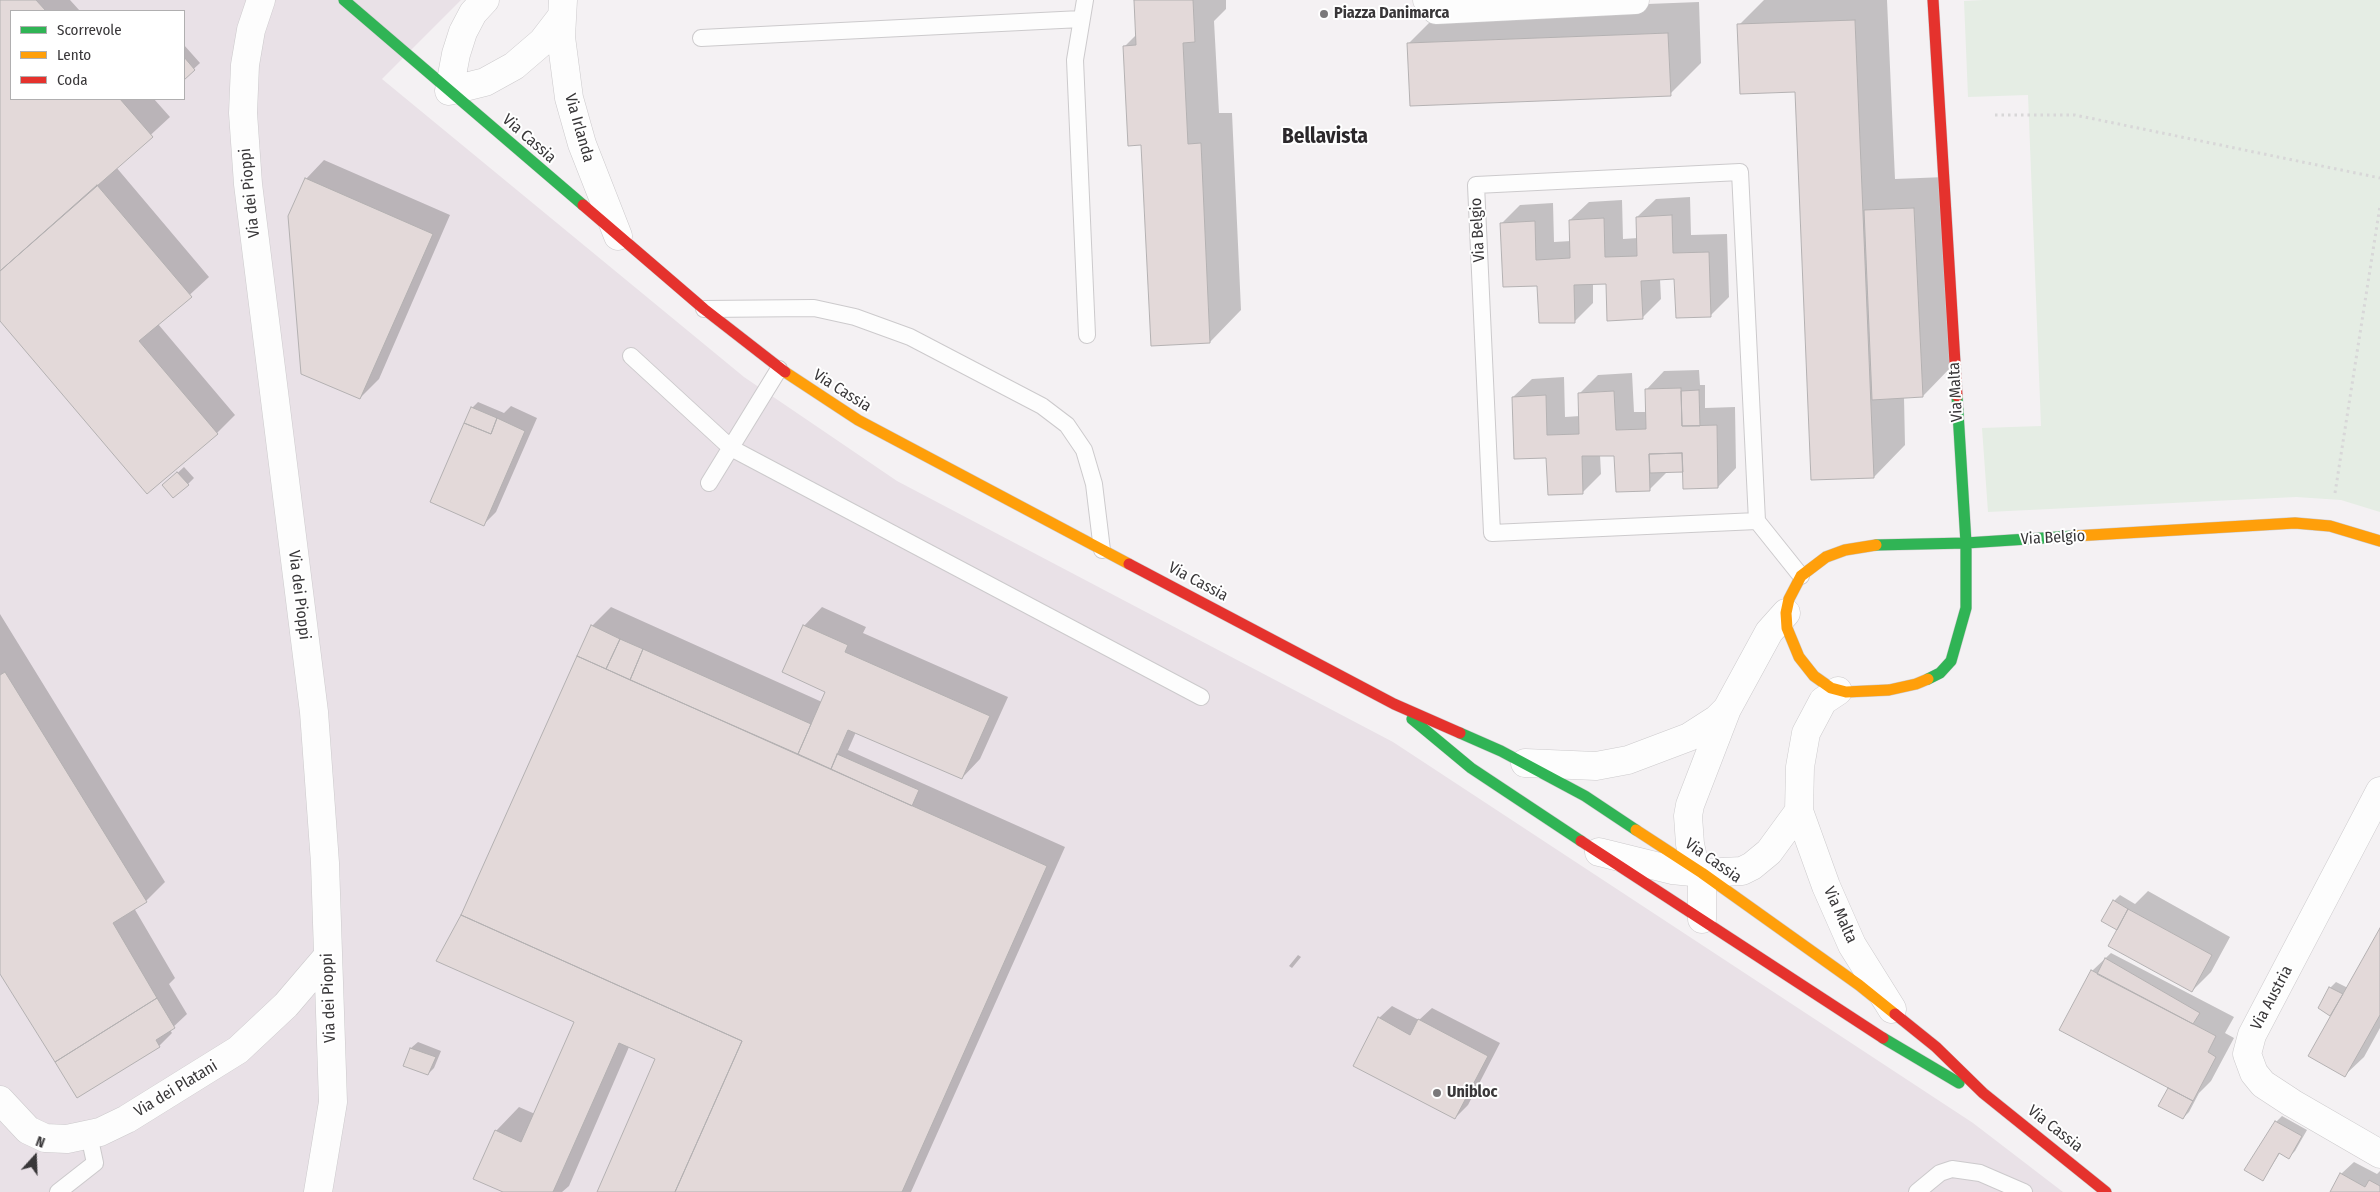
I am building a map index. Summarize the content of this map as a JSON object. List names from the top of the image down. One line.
{"streets":{"main road":["Via Cassia","Via Belgio","Via Malta"],"street":["Via Irlanda","Via dei Pioppi","Via Austria","Via dei Platani"]},"crossings":[["Via Irlanda","Via Cassia"],["Via Cassia","Via Malta"],["Via dei Pioppi","Via dei Platani"],["Via Belgio","Via Malta"]],"districts":["Bellavista"],"places":["Piazza Danimarca","Unibloc"],"legend":["Scorrevole","Lento","Coda"],"north":"top"}
